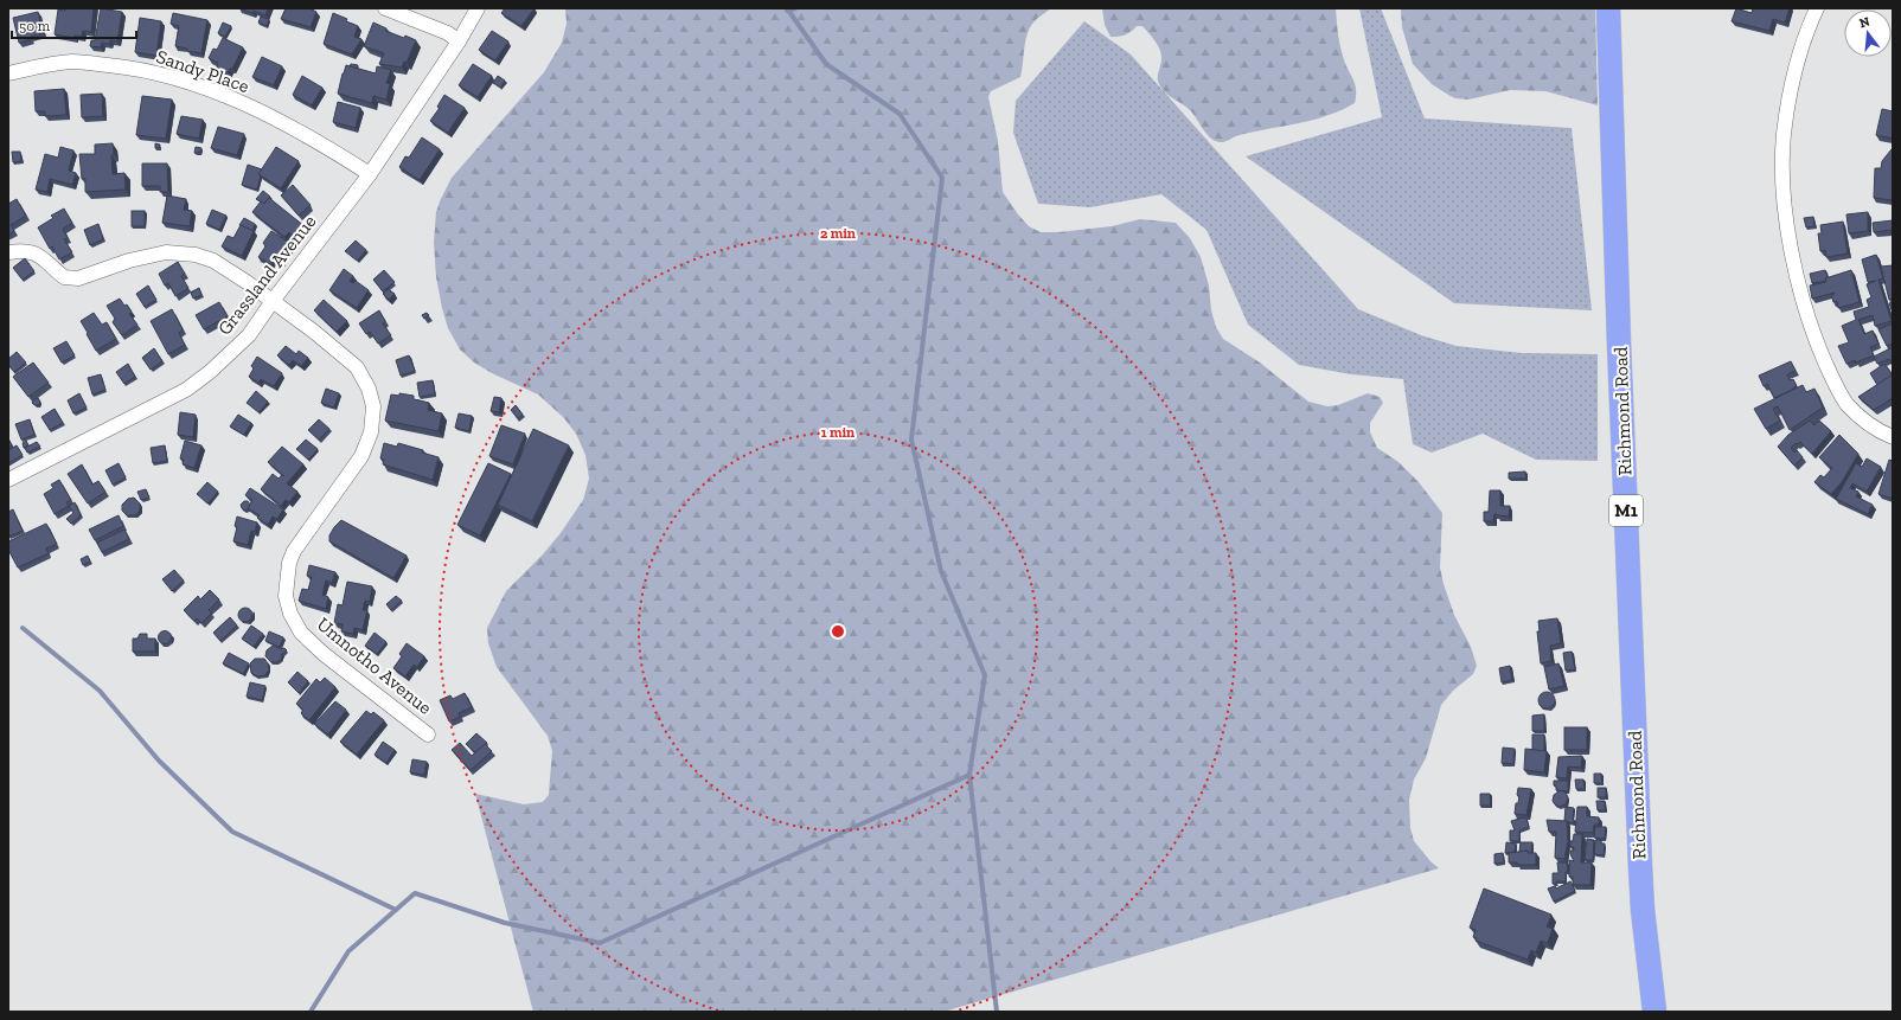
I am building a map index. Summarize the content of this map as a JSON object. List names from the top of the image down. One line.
{"streets":{"highway":["Richmond Road","M1"],"street":["Sandy Place","Grassland Avenue","Umnotho Avenue"]},"crossings":[["Sandy Place","Grassland Avenue"],["Grassland Avenue","Umnotho Avenue"]],"scale_bar":"50 m","north":"top","rings":["2 min","1 min"]}
